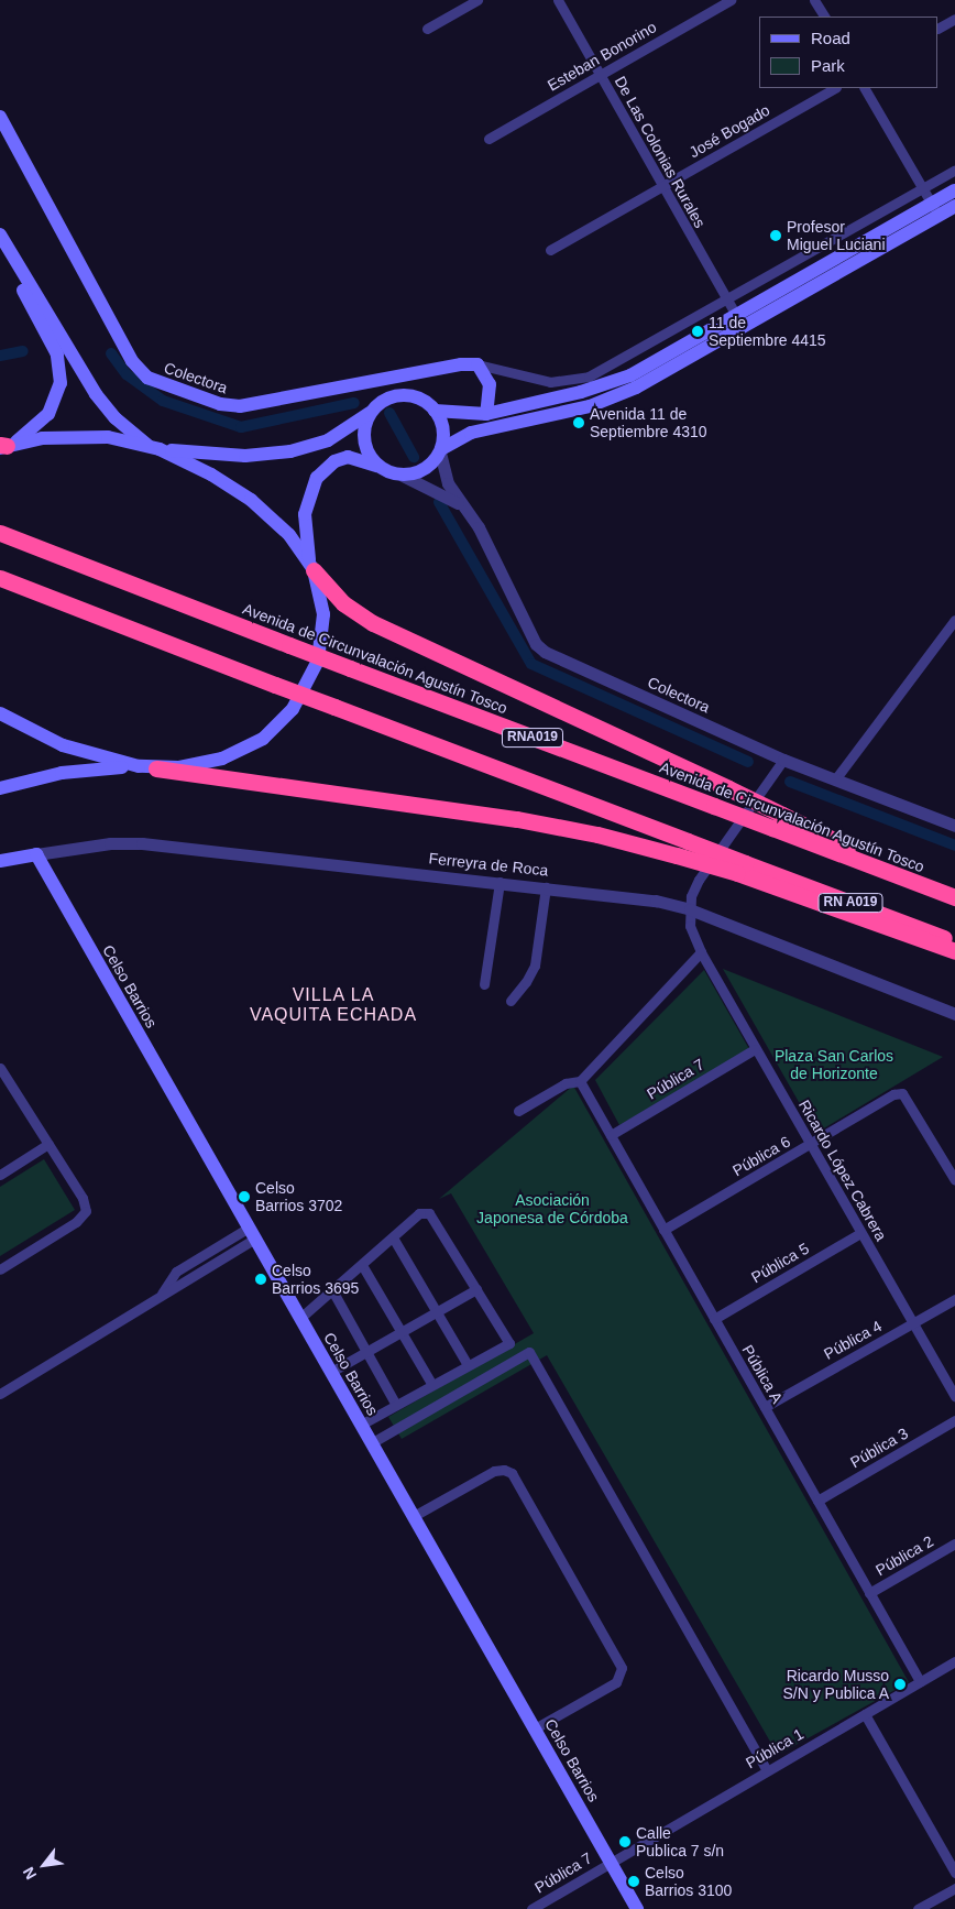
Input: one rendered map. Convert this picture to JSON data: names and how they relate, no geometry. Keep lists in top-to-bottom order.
{
  "streets": {
    "highway": ["Avenida de Circunvalación Agustín Tosco", "RNA019", "RN A019"],
    "main road": ["Colectora", "Ferreyra de Roca", "Celso Barrios"],
    "street": [
      "Esteban Bonorino",
      "José Bogado",
      "De Las Colonias Rurales",
      "Pública 7",
      "Pública 6",
      "Ricardo López Cabrera",
      "Pública 5",
      "Pública 4",
      "Pública A",
      "Pública 3",
      "Pública 2",
      "Pública 1"
    ]
  },
  "crossings": [
    ["Esteban Bonorino", "De Las Colonias Rurales"],
    ["José Bogado", "De Las Colonias Rurales"],
    ["Colectora", "Ricardo López Cabrera"],
    ["RNA019", "RN A019"],
    ["Ferreyra de Roca", "Celso Barrios"],
    ["Ferreyra de Roca", "Ricardo López Cabrera"],
    ["Celso Barrios", "Pública 7"],
    ["Celso Barrios", "Pública 1"],
    ["Pública 7", "Ricardo López Cabrera"],
    ["Pública 7", "Pública A"],
    ["Pública 7", "Pública 1"],
    ["Pública 6", "Ricardo López Cabrera"],
    ["Pública 6", "Pública A"],
    ["Ricardo López Cabrera", "Pública 5"],
    ["Ricardo López Cabrera", "Pública 4"],
    ["Pública 5", "Pública A"],
    ["Pública 4", "Pública A"],
    ["Pública A", "Pública 3"],
    ["Pública A", "Pública 2"],
    ["Pública A", "Pública 1"]
  ],
  "districts": ["VILLA LA VAQUITA ECHADA"],
  "parks": ["Plaza San Carlos de Horizonte", "Asociación Japonesa de Córdoba"],
  "places": [
    "Profesor Miguel Luciani",
    "11 de Septiembre 4415",
    "Avenida 11 de Septiembre 4310",
    "Celso Barrios 3702",
    "Celso Barrios 3695",
    "Ricardo Musso S/N y Publica A",
    "Calle Publica 7 s/n",
    "Celso Barrios 3100"
  ],
  "legend": ["Road", "Park"],
  "north": "bottom left"
}
